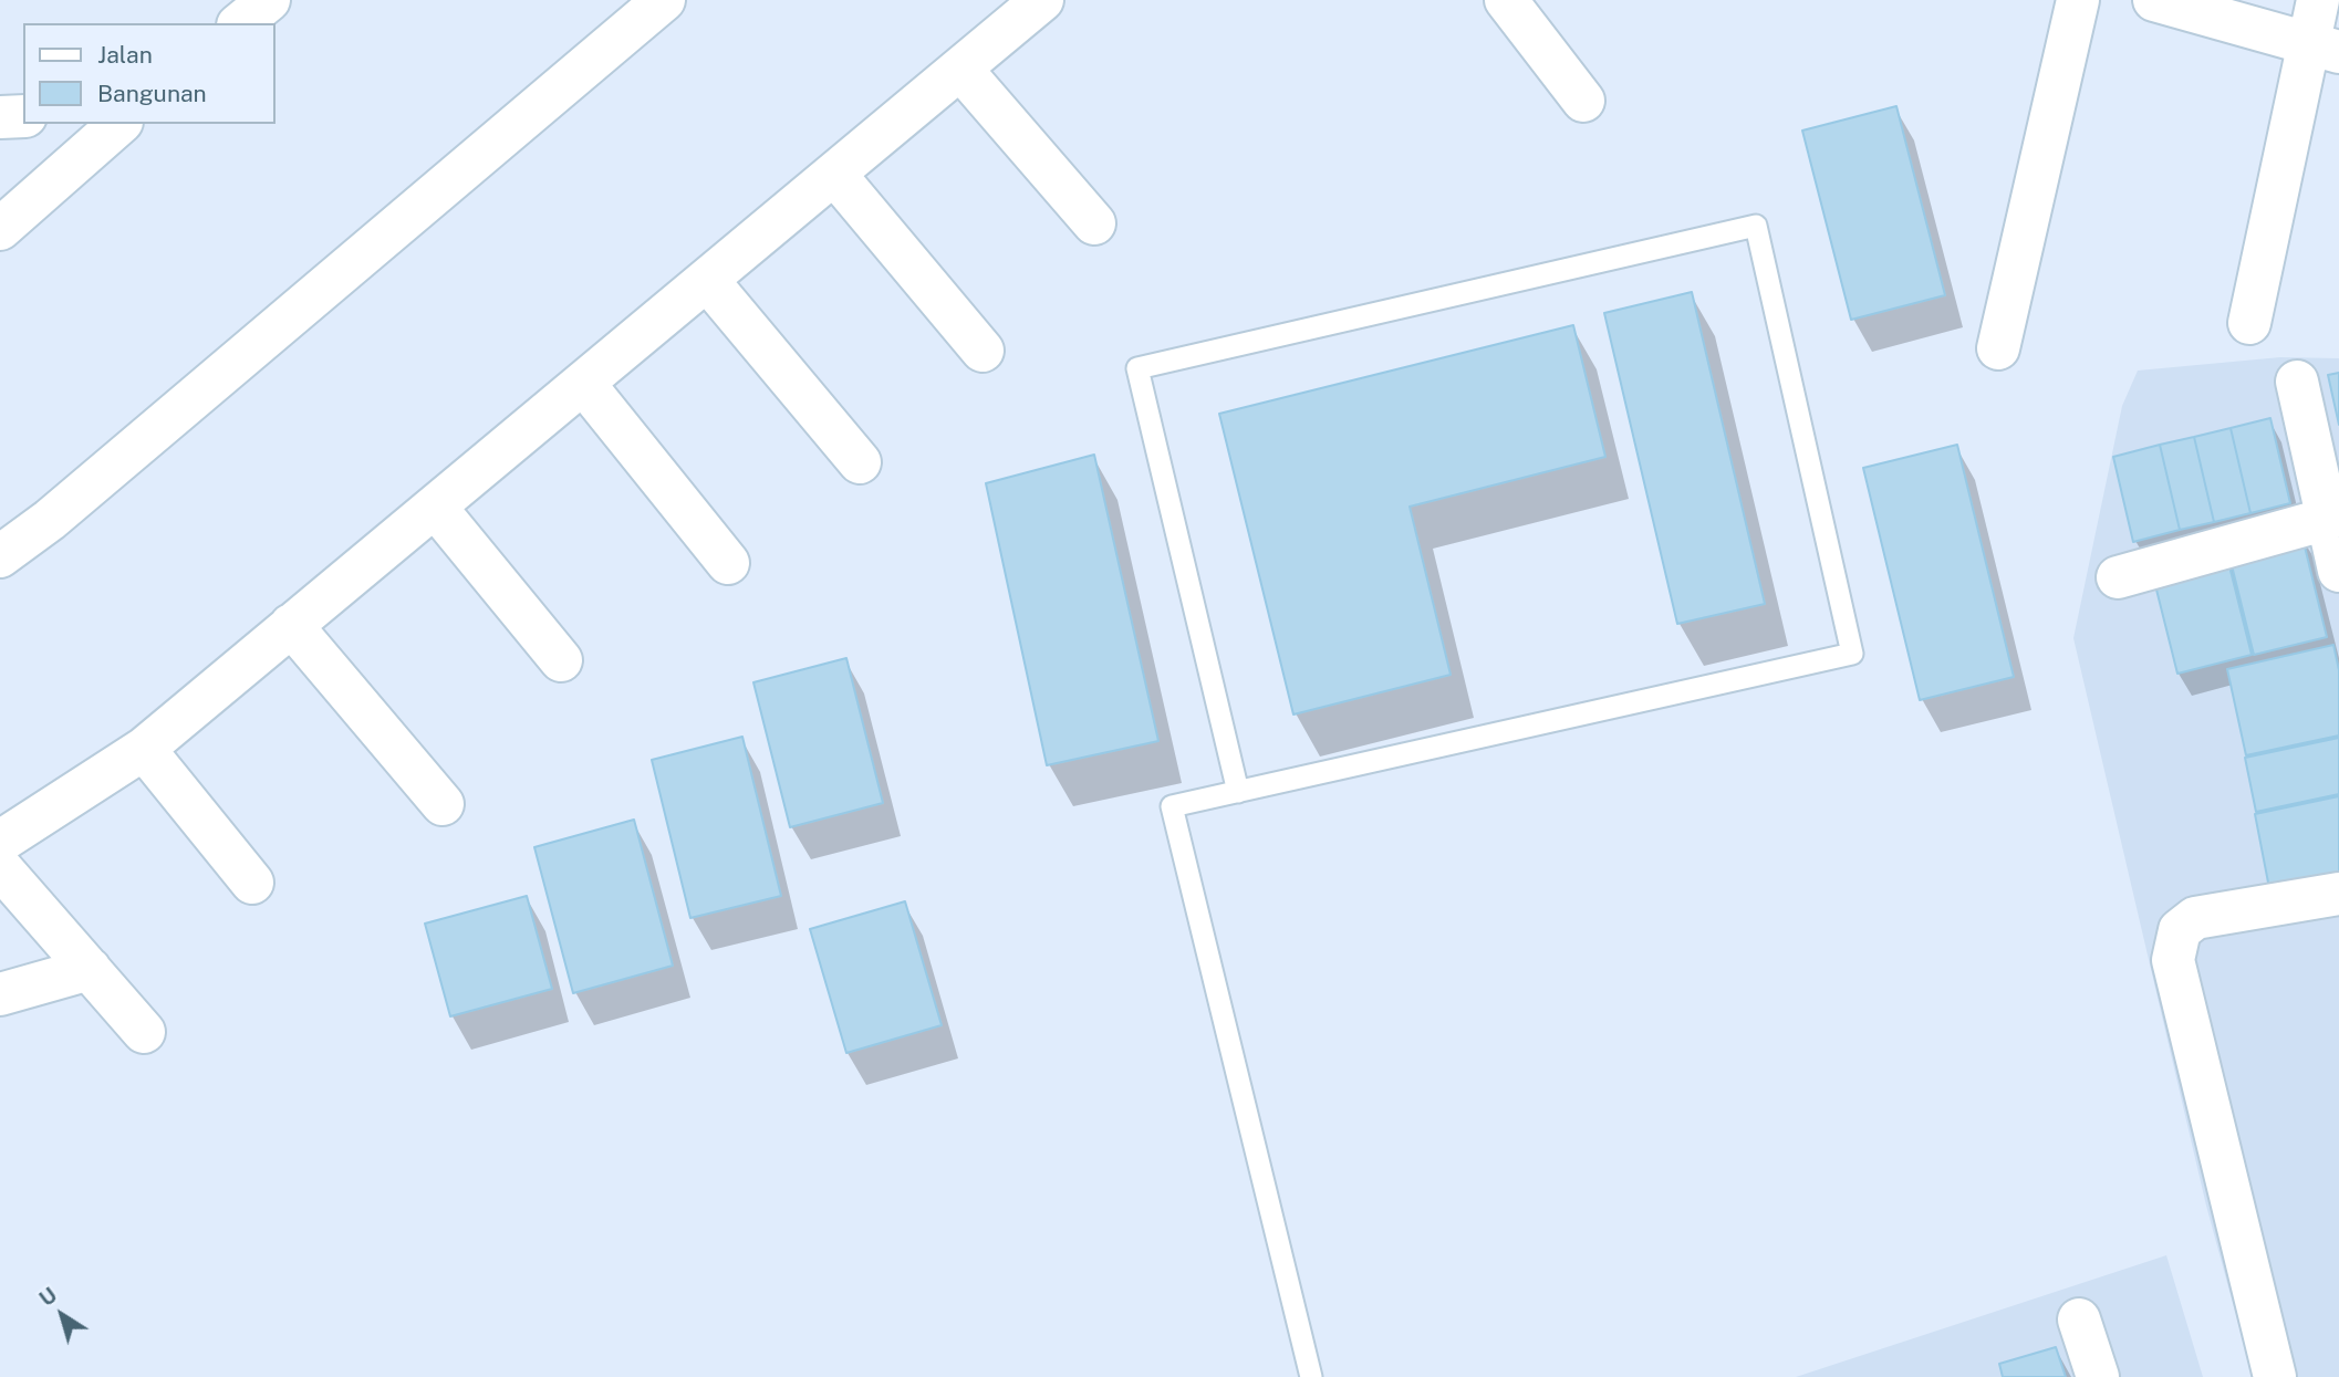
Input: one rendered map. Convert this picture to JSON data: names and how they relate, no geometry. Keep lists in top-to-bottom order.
{
  "legend": ["Jalan", "Bangunan"],
  "north": "top left"
}
